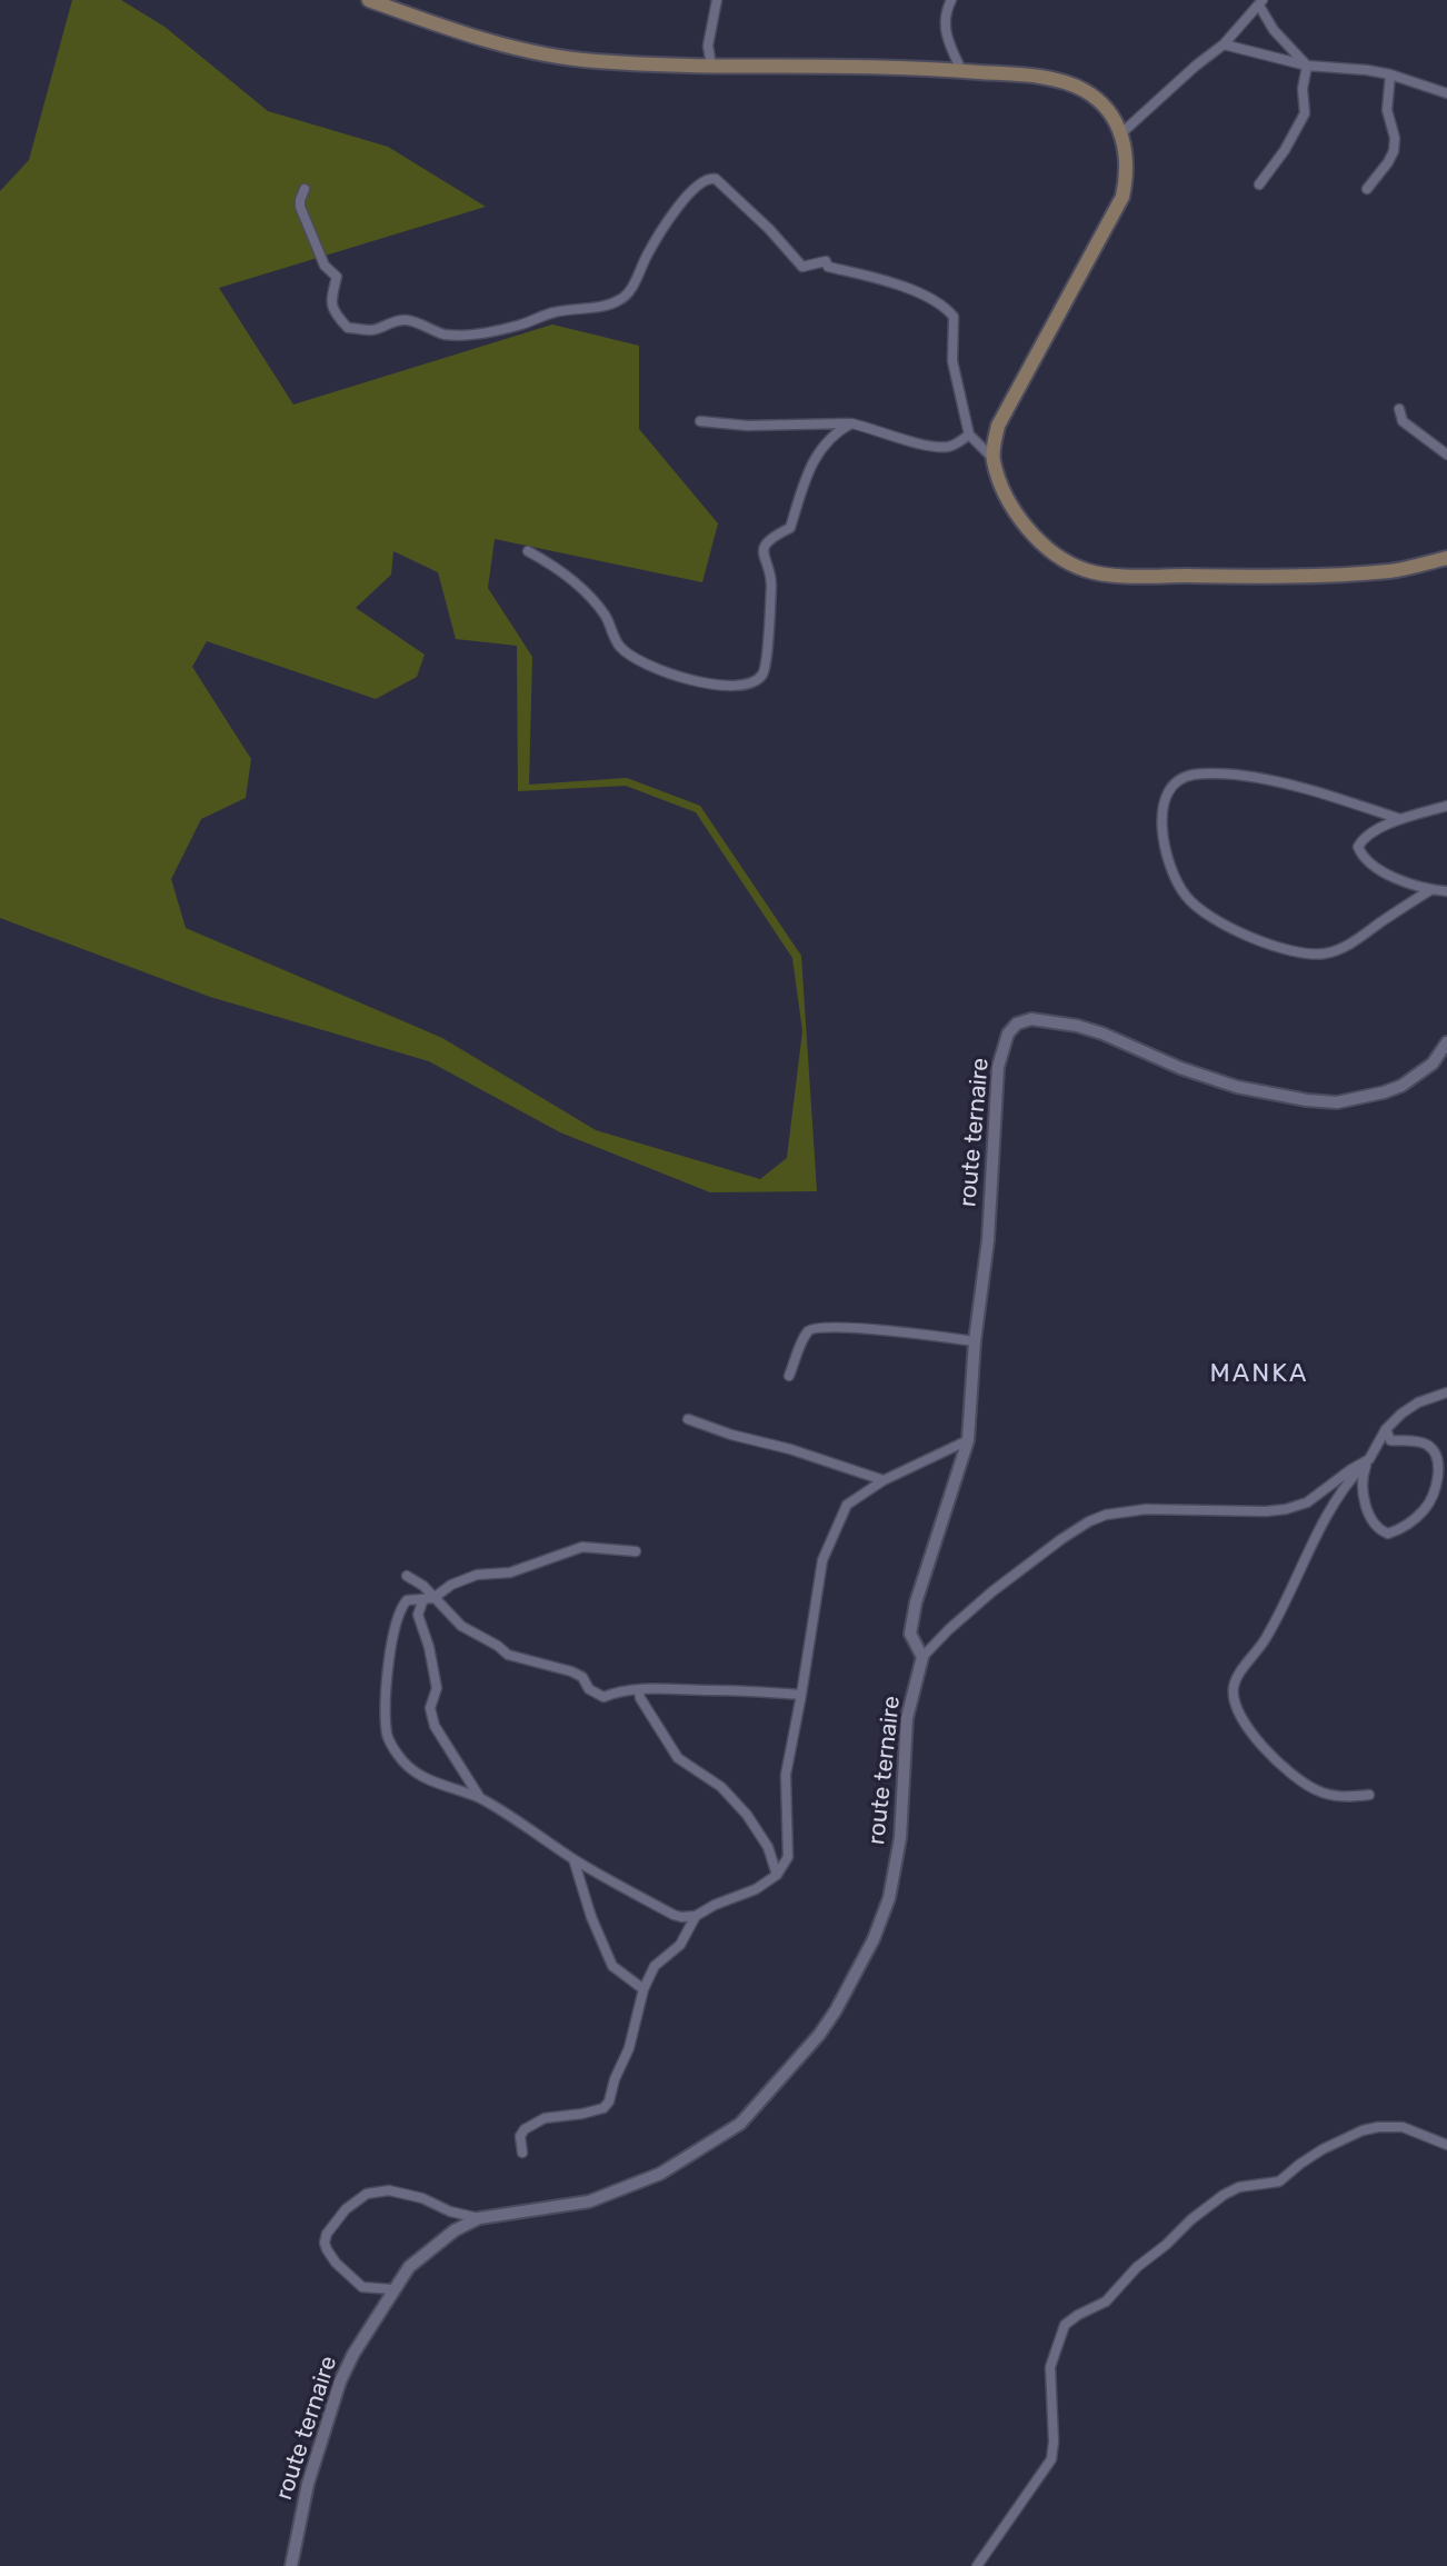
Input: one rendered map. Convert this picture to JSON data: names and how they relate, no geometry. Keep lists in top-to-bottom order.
{
  "streets": {
    "street": ["route ternaire"]
  },
  "districts": ["MANKA"]
}
